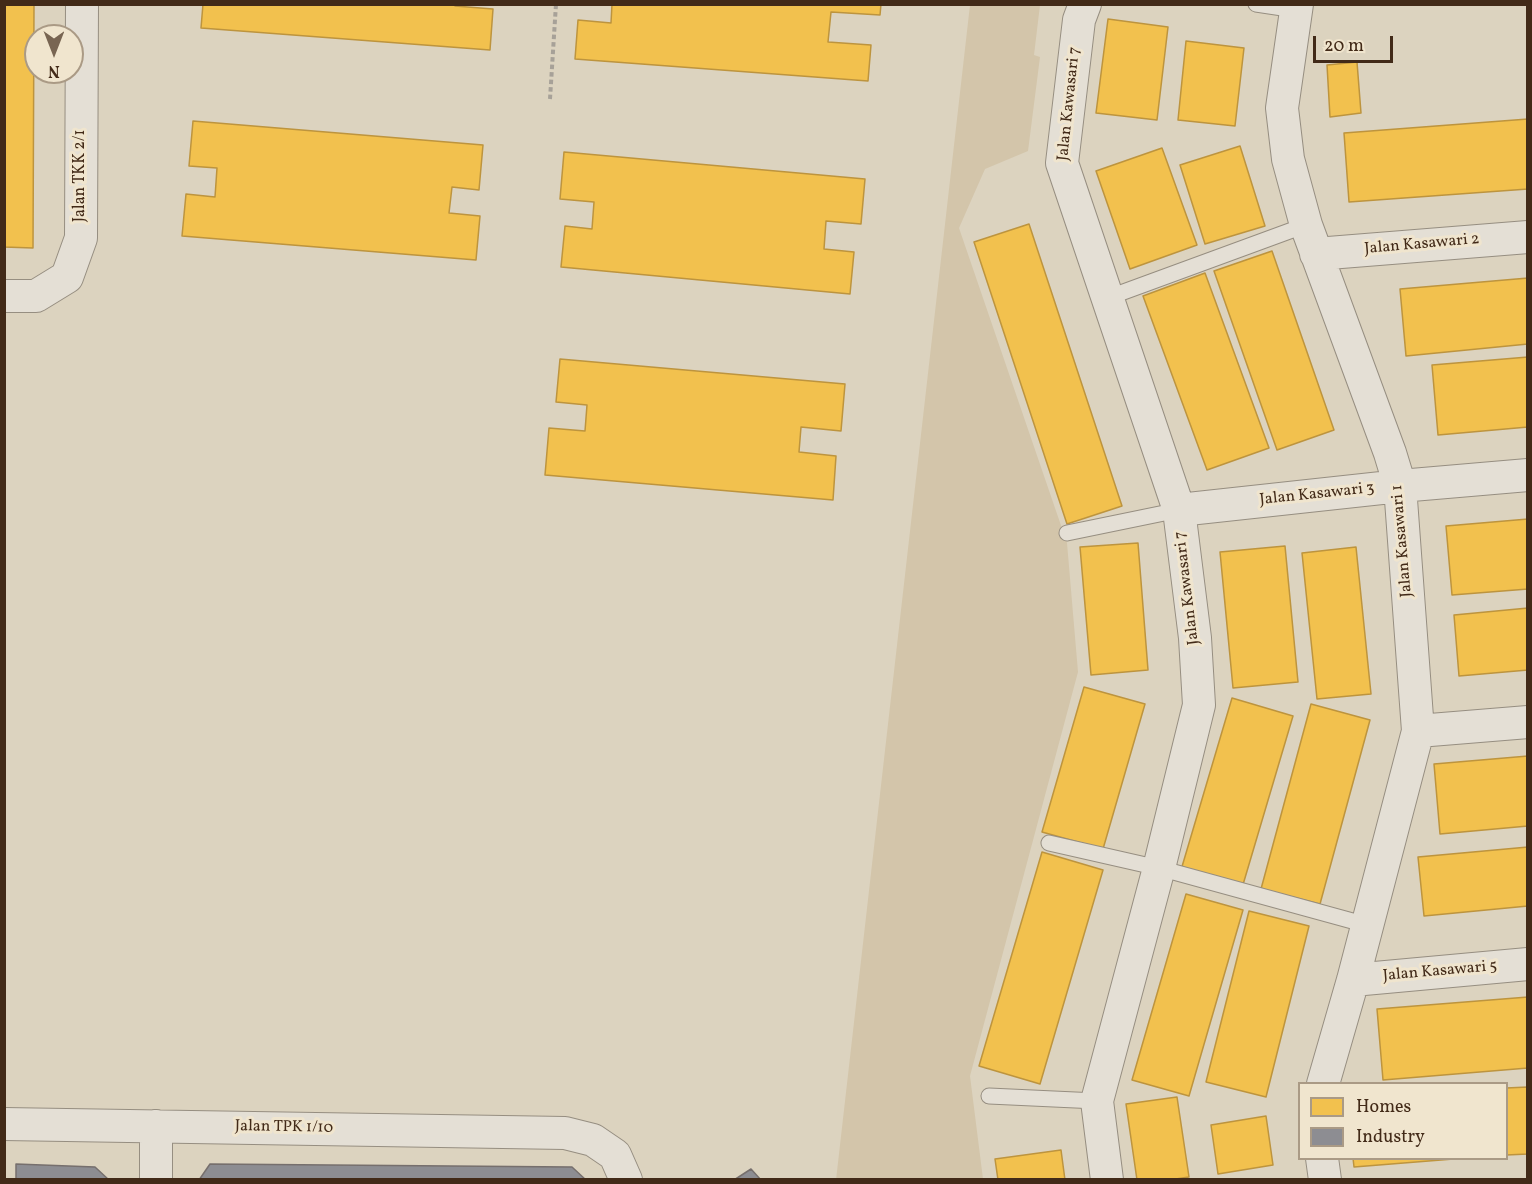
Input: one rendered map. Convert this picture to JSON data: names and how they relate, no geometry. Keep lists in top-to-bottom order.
{
  "streets": {
    "street": [
      "Jalan Kawasari 7",
      "Jalan TKK 2/1",
      "Jalan Kasawari 2",
      "Jalan Kasawari 3",
      "Jalan Kasawari 1",
      "Jalan Kasawari 5",
      "Jalan TPK 1/10"
    ]
  },
  "crossings": [
    ["Jalan Kawasari 7", "Jalan Kasawari 3"],
    ["Jalan Kasawari 2", "Jalan Kasawari 1"],
    ["Jalan Kasawari 3", "Jalan Kasawari 1"],
    ["Jalan Kasawari 1", "Jalan Kasawari 5"]
  ],
  "legend": ["Homes", "Industry"],
  "scale_bar": "20 m",
  "north": "bottom"
}
